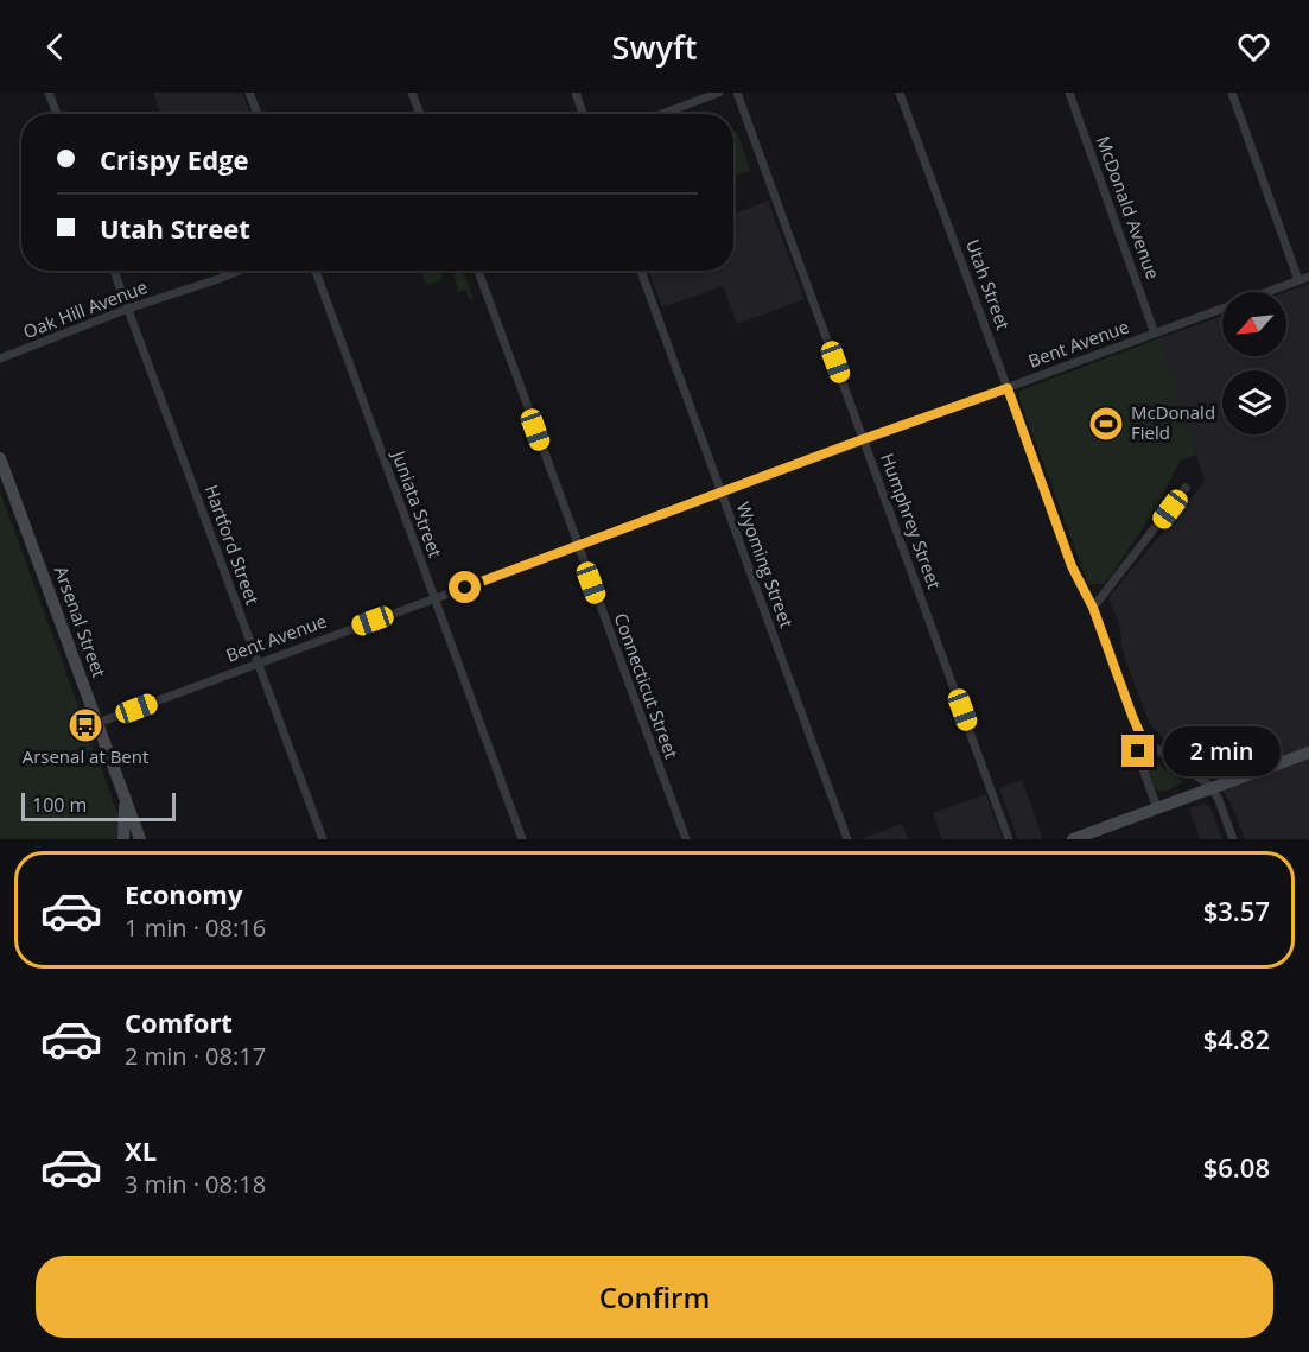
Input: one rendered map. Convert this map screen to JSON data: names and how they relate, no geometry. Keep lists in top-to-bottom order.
{
  "streets": {
    "main road": ["Arsenal Street"],
    "street": [
      "McDonald Avenue",
      "Utah Street",
      "Oak Hill Avenue",
      "Bent Avenue",
      "Juniata Street",
      "Humphrey Street",
      "Hartford Street",
      "Wyoming Street",
      "Connecticut Street"
    ]
  },
  "crossings": [
    ["McDonald Avenue", "Bent Avenue"],
    ["Utah Street", "Bent Avenue"],
    ["Oak Hill Avenue", "Hartford Street"],
    ["Bent Avenue", "Juniata Street"],
    ["Bent Avenue", "Humphrey Street"],
    ["Bent Avenue", "Hartford Street"],
    ["Bent Avenue", "Wyoming Street"],
    ["Bent Avenue", "Arsenal Street"],
    ["Bent Avenue", "Connecticut Street"]
  ],
  "places": {
    "sports": ["McDonald Field"],
    "bus stop": ["Arsenal at Bent"]
  },
  "scale_bar": "100 m",
  "north": "bottom left",
  "page": {
    "header": "Swyft",
    "banner": ["Crispy Edge", "Utah Street"],
    "bubble": "2 min",
    "scale": "100 m",
    "list": [
      {
        "name": "Economy",
        "note": "1 min · 08:16",
        "value": "$3.57"
      },
      {
        "name": "Comfort",
        "note": "2 min · 08:17",
        "value": "$4.82"
      },
      {
        "name": "XL",
        "note": "3 min · 08:18",
        "value": "$6.08"
      }
    ],
    "buttons": "Confirm"
  }
}
